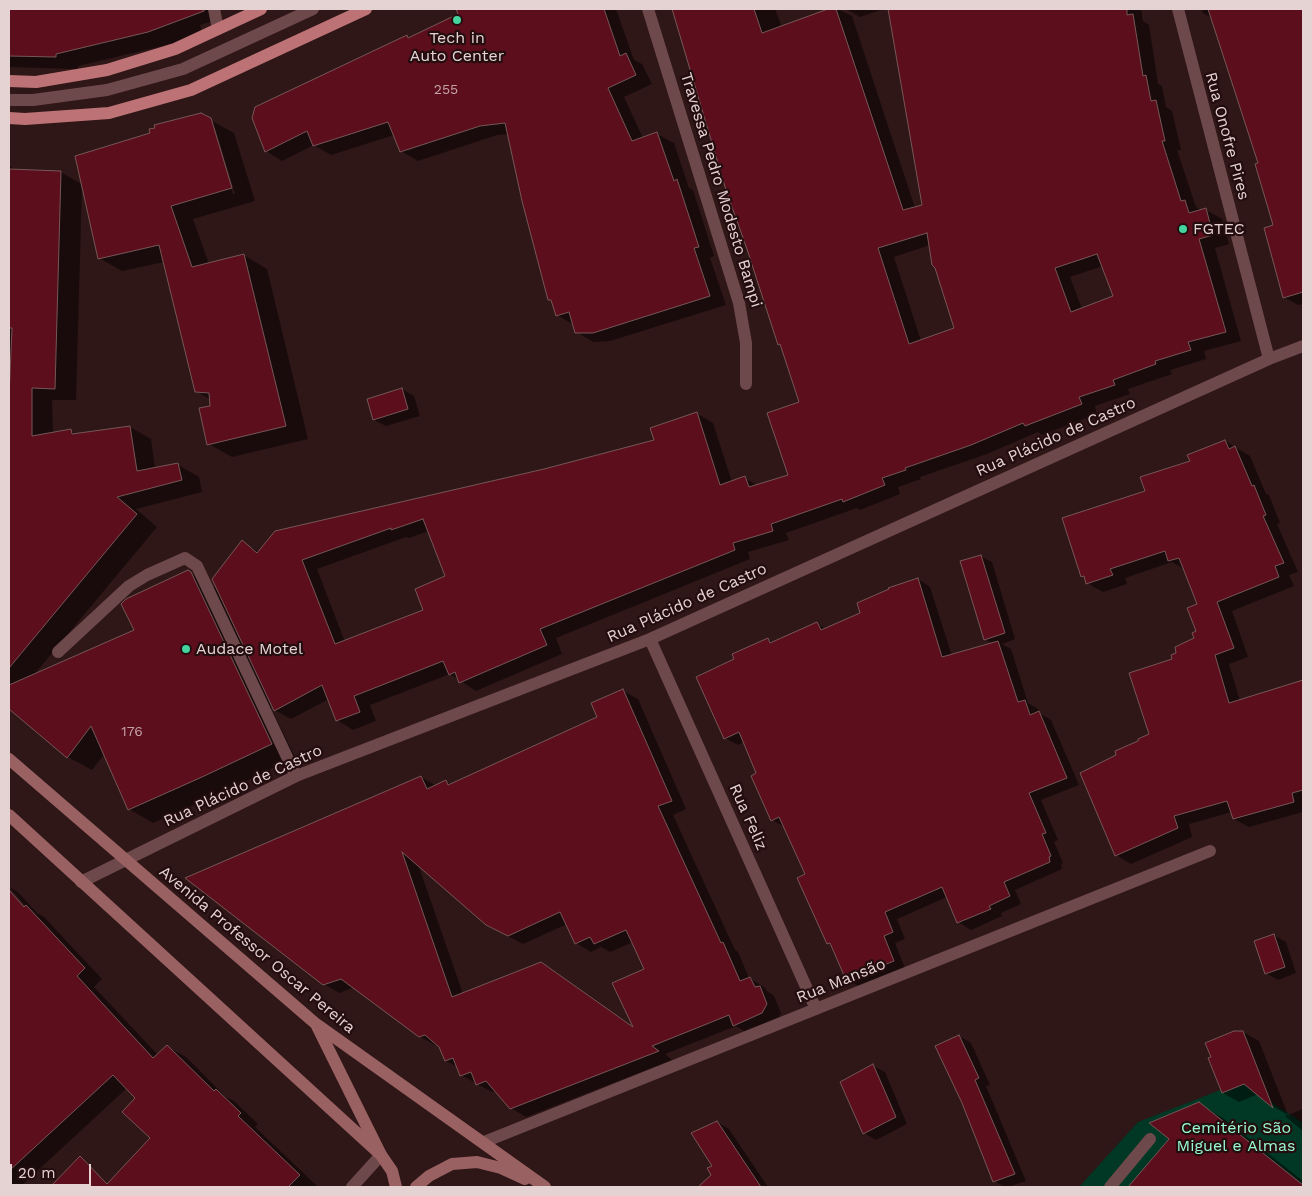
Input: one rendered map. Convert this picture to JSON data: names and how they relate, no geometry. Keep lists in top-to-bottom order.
{
  "streets": {
    "main road": ["Avenida Professor Oscar Pereira"],
    "street": [
      "Rua Onofre Pires",
      "Travessa Pedro Modesto Bampi",
      "Rua Plácido de Castro",
      "Rua Feliz",
      "Rua Mansão"
    ]
  },
  "crossings": [
    ["Rua Onofre Pires", "Rua Plácido de Castro"],
    ["Rua Plácido de Castro", "Rua Feliz"],
    ["Rua Plácido de Castro", "Avenida Professor Oscar Pereira"],
    ["Rua Feliz", "Rua Mansão"],
    ["Avenida Professor Oscar Pereira", "Rua Mansão"]
  ],
  "parks": ["Cemitério São Miguel e Almas"],
  "places": ["Tech in Auto Center", "FGTEC", "Audace Motel"],
  "house_numbers": ["255", "176"],
  "scale_bar": "20 m"
}
